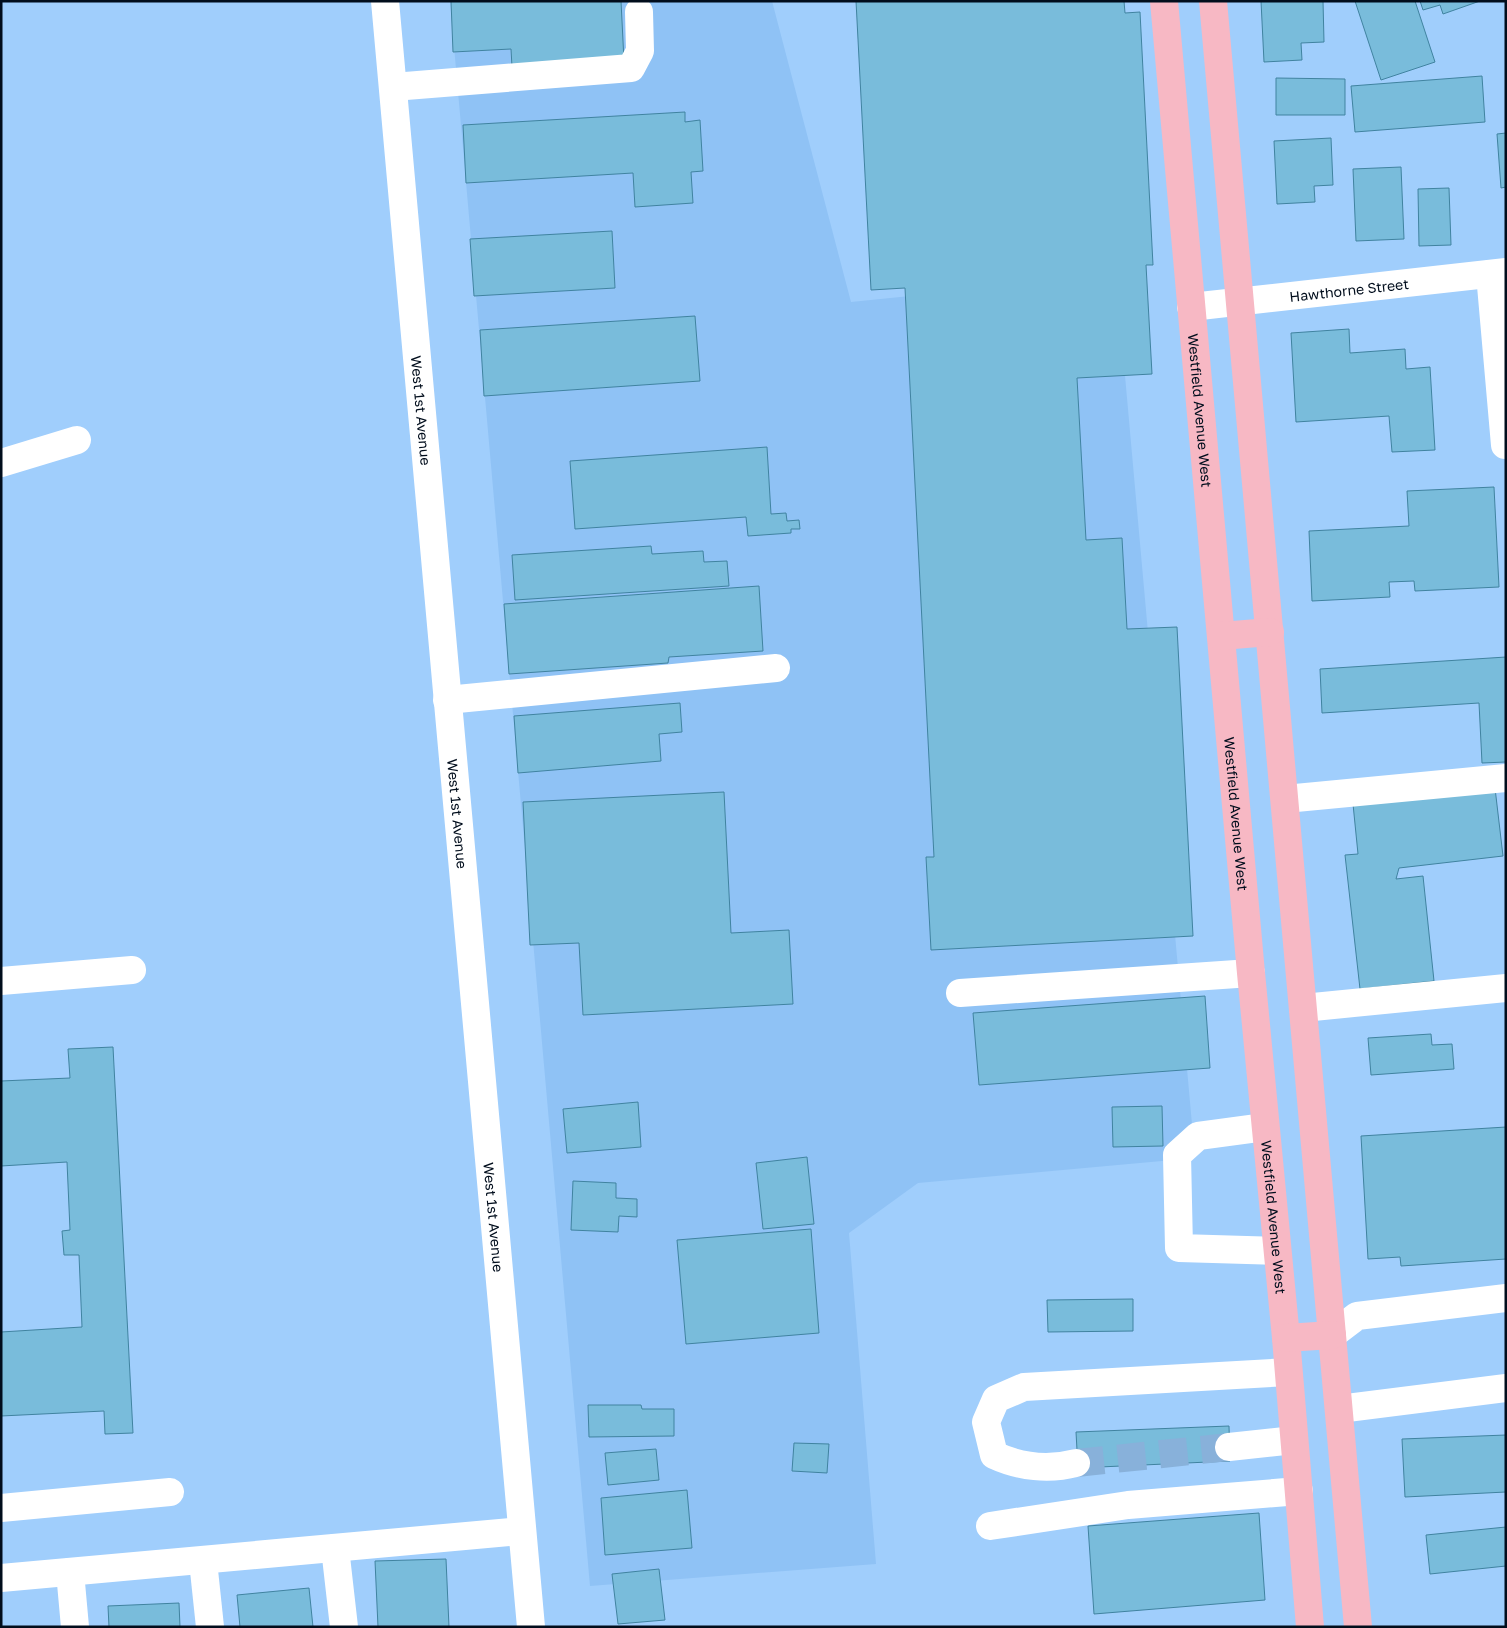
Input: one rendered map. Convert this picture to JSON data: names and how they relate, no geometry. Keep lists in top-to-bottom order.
{
  "streets": {
    "main road": ["Westfield Avenue West"],
    "street": ["Hawthorne Street", "West 1st Avenue"]
  },
  "crossings": [
    ["Hawthorne Street", "Westfield Avenue West"]
  ]
}
